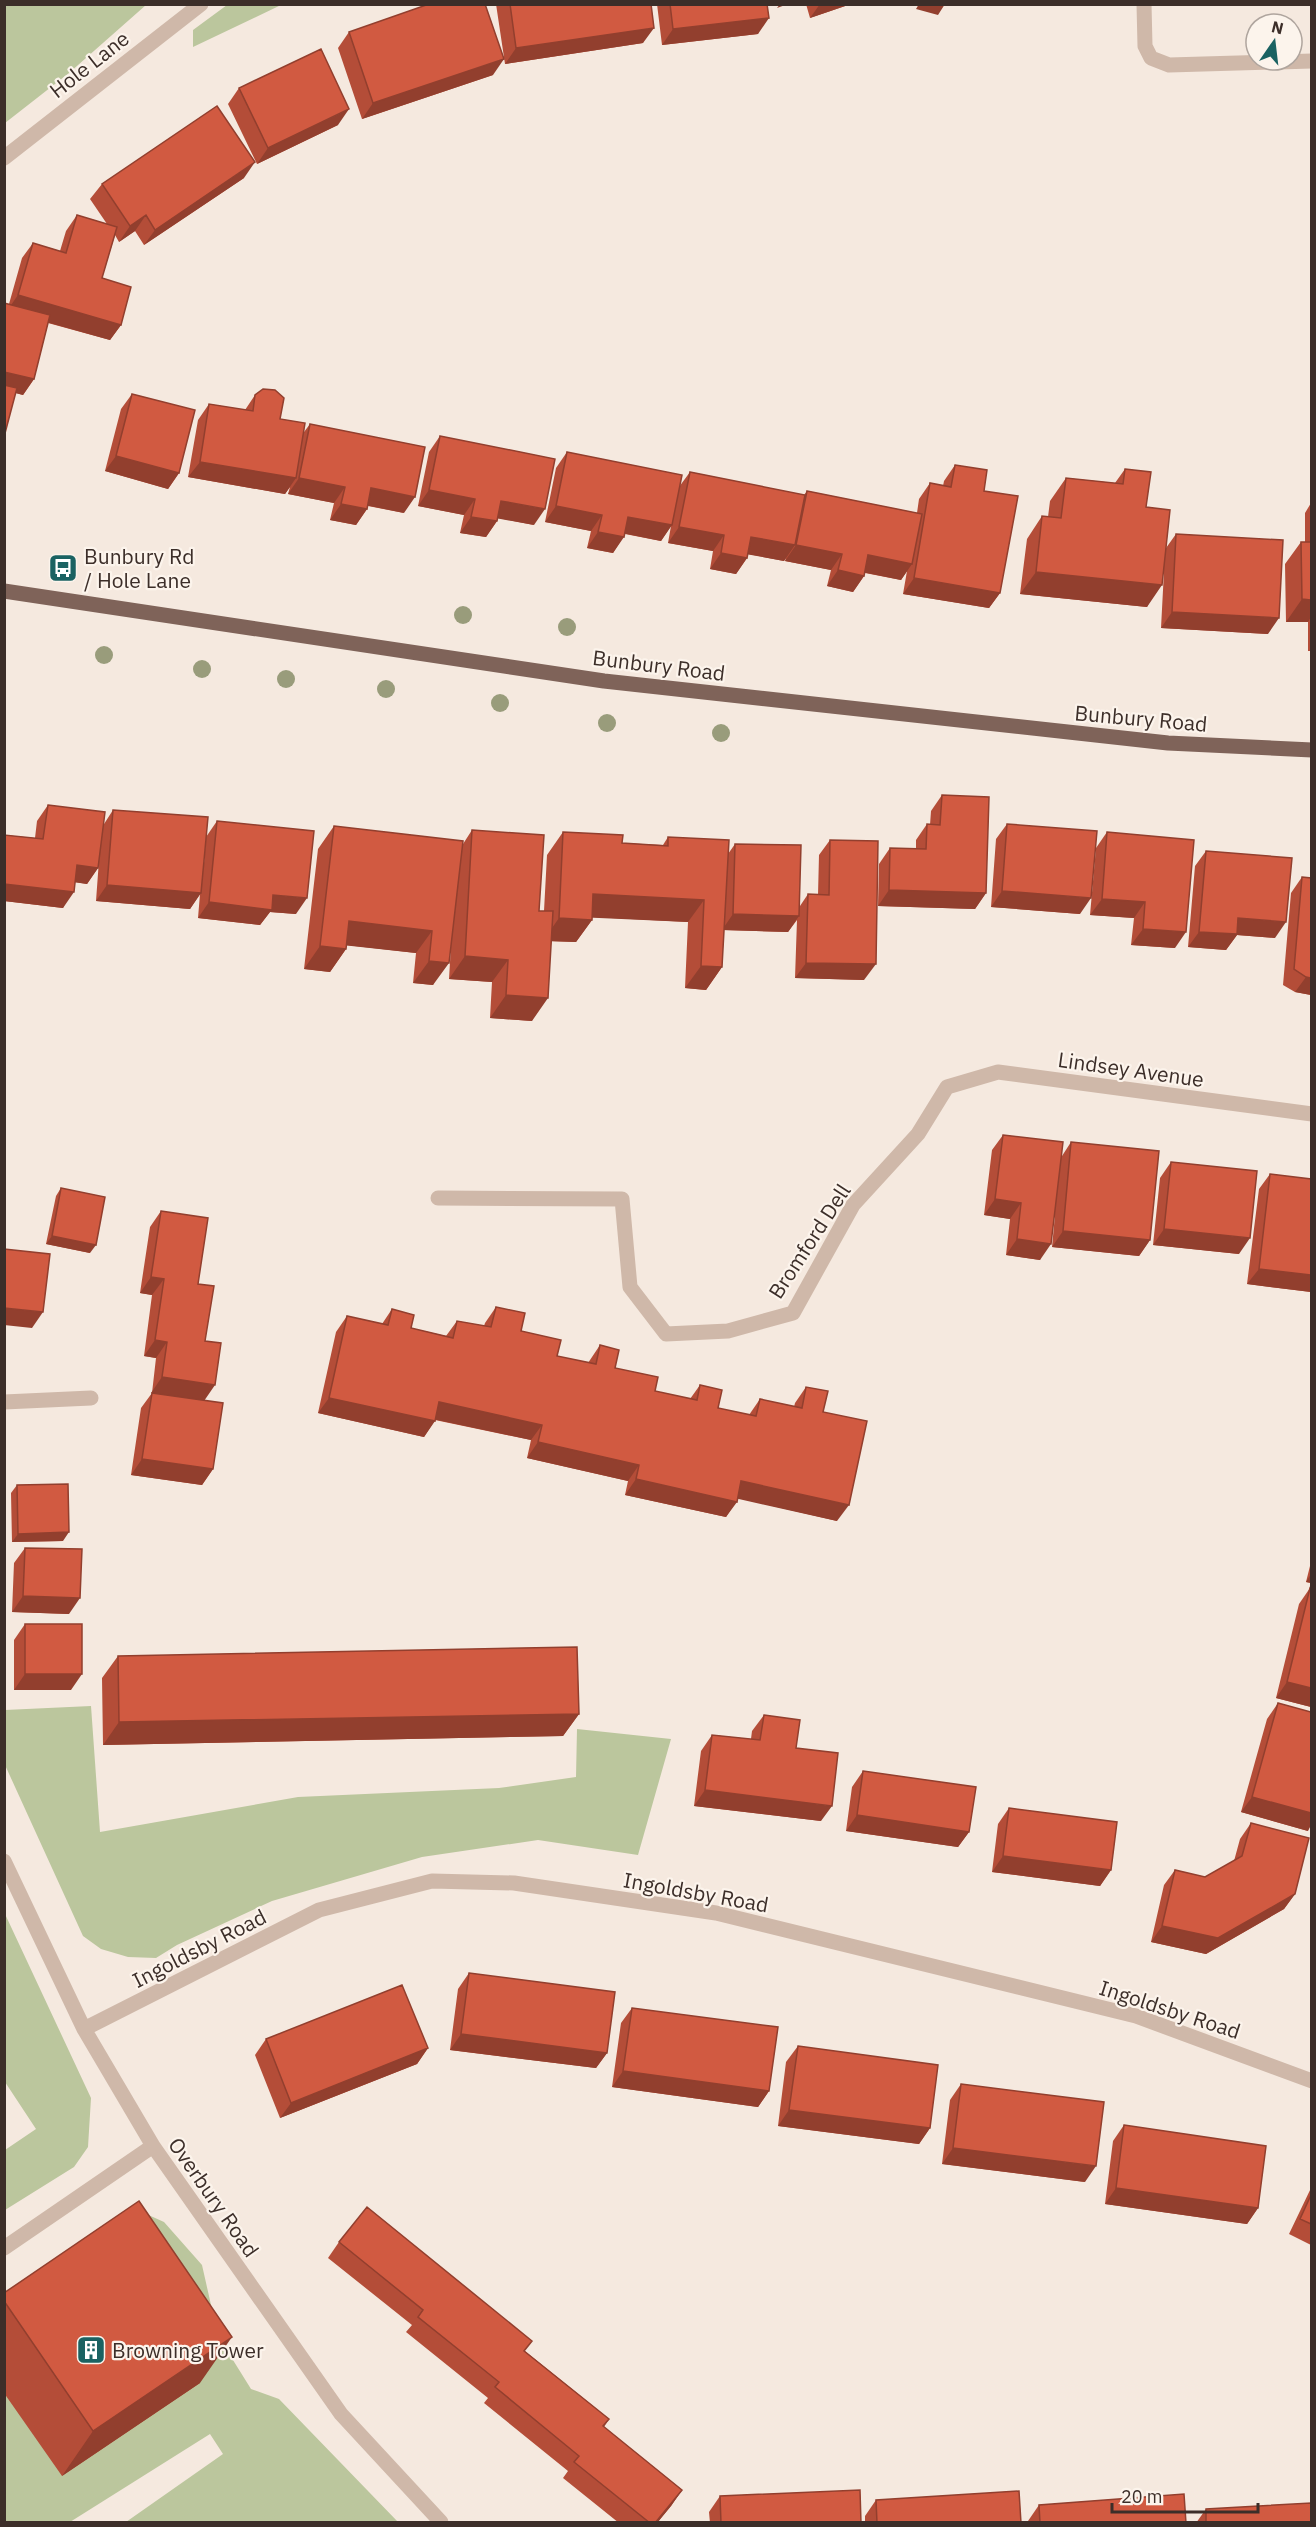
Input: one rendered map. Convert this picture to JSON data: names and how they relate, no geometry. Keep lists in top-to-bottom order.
{
  "streets": {
    "main road": ["Bunbury Road"],
    "street": [
      "Hole Lane",
      "Lindsey Avenue",
      "Bromford Dell",
      "Ingoldsby Road",
      "Overbury Road"
    ]
  },
  "crossings": [
    ["Lindsey Avenue", "Bromford Dell"],
    ["Ingoldsby Road", "Overbury Road"]
  ],
  "places": {
    "bus stop": ["Bunbury Rd / Hole Lane"],
    "building": ["Browning Tower"]
  },
  "scale_bar": "20 m",
  "north": "top"
}
